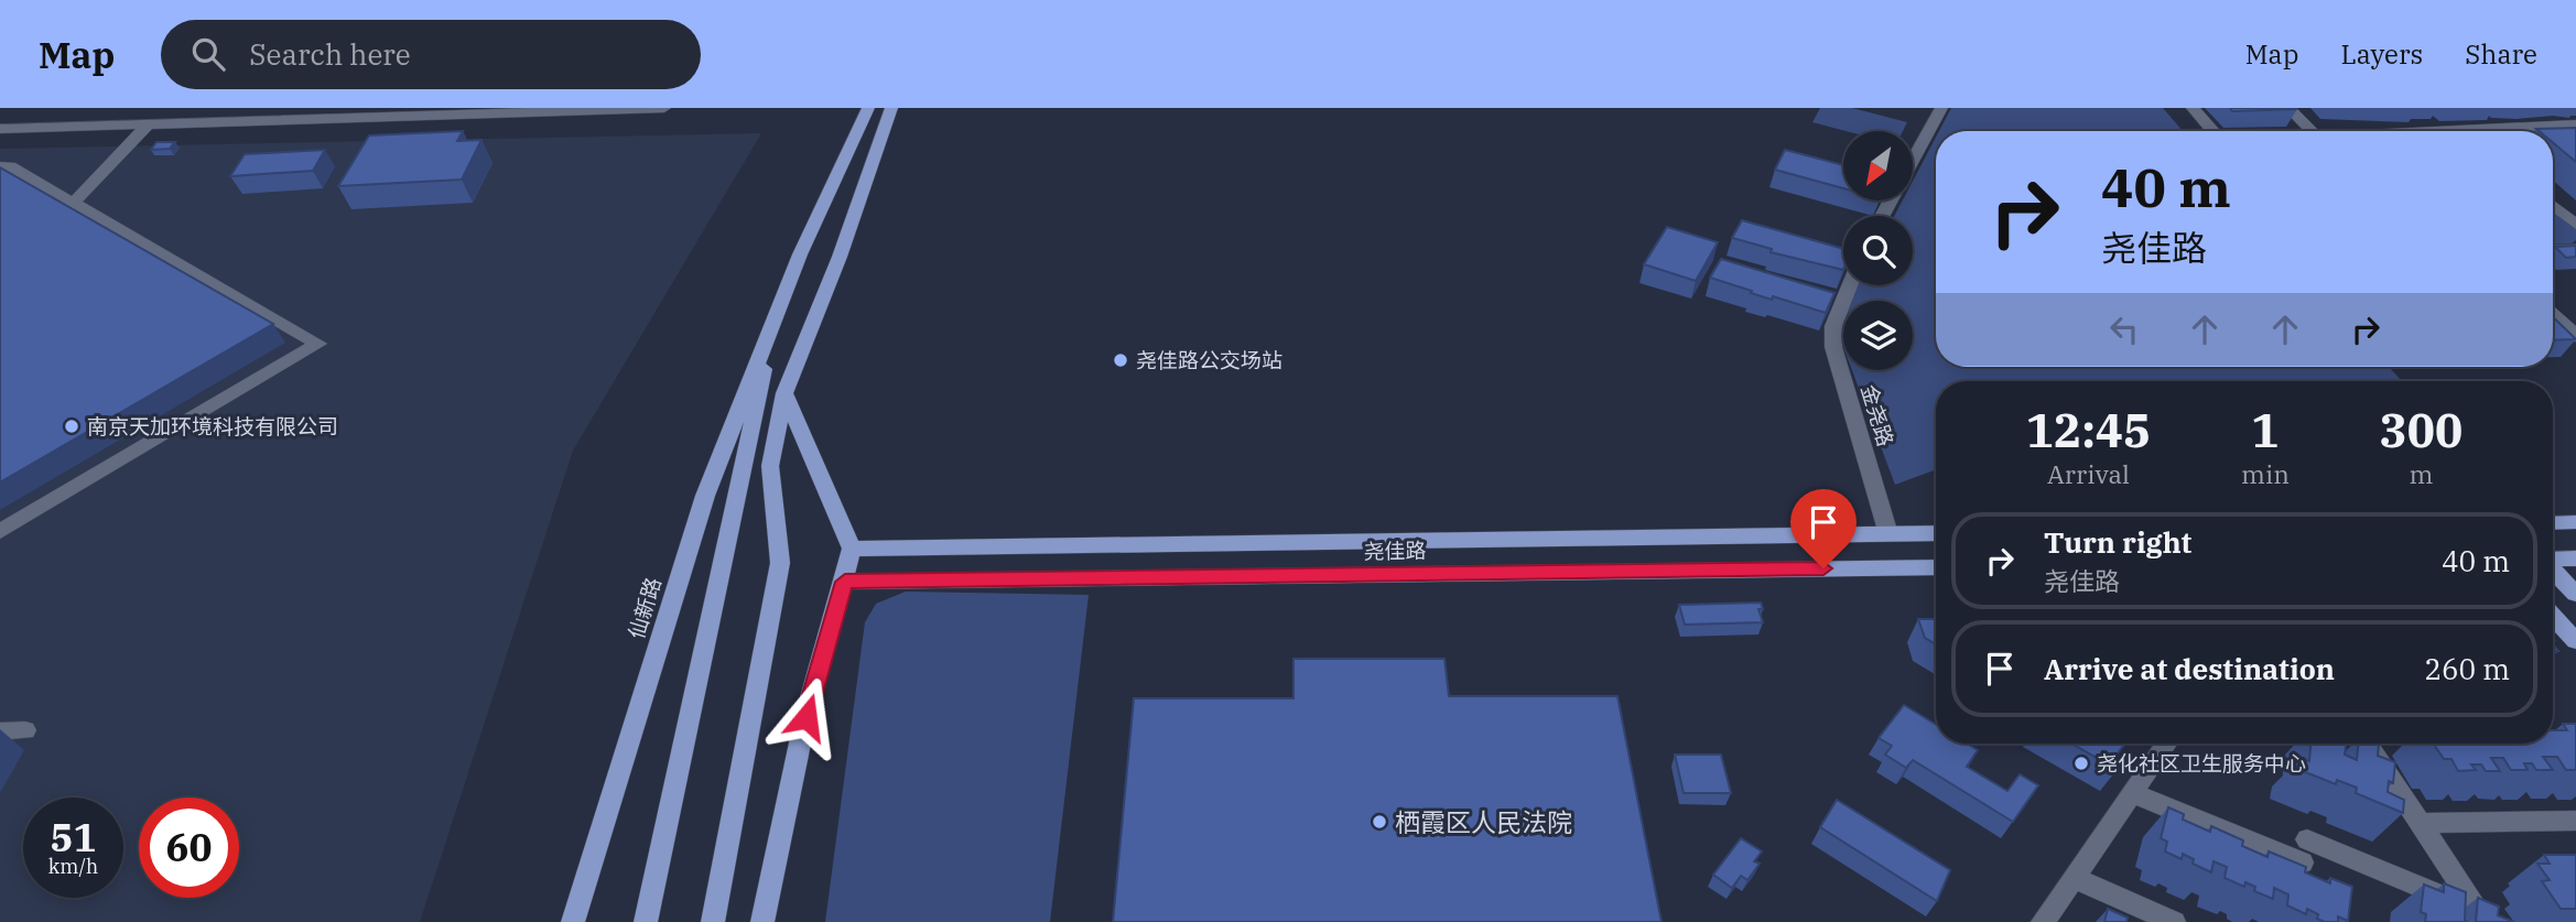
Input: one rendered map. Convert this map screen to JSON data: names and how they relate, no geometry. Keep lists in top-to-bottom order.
{
  "streets": {
    "main road": ["尧佳路", "仙新路"],
    "street": ["金尧路"]
  },
  "crossings": [
    ["金尧路", "尧佳路"]
  ],
  "places": [
    "尧佳路公交场站",
    "南京天加环境科技有限公司",
    "尧化社区卫生服务中心",
    "栖霞区人民法院"
  ],
  "north": "bottom left",
  "page": {
    "header": "Map",
    "search": "Search here",
    "nav": ["Map", "Layers", "Share"],
    "turn": ["40 m", "尧佳路"],
    "eta": [
      "12:45",
      "Arrival",
      "1",
      "min",
      "300",
      "m"
    ],
    "list": [
      {
        "name": "Turn right",
        "note": "尧佳路",
        "value": "40 m"
      },
      {
        "name": "Arrive at destination",
        "value": "260 m"
      }
    ],
    "speed": "51 km/h",
    "limit": "60"
  }
}
